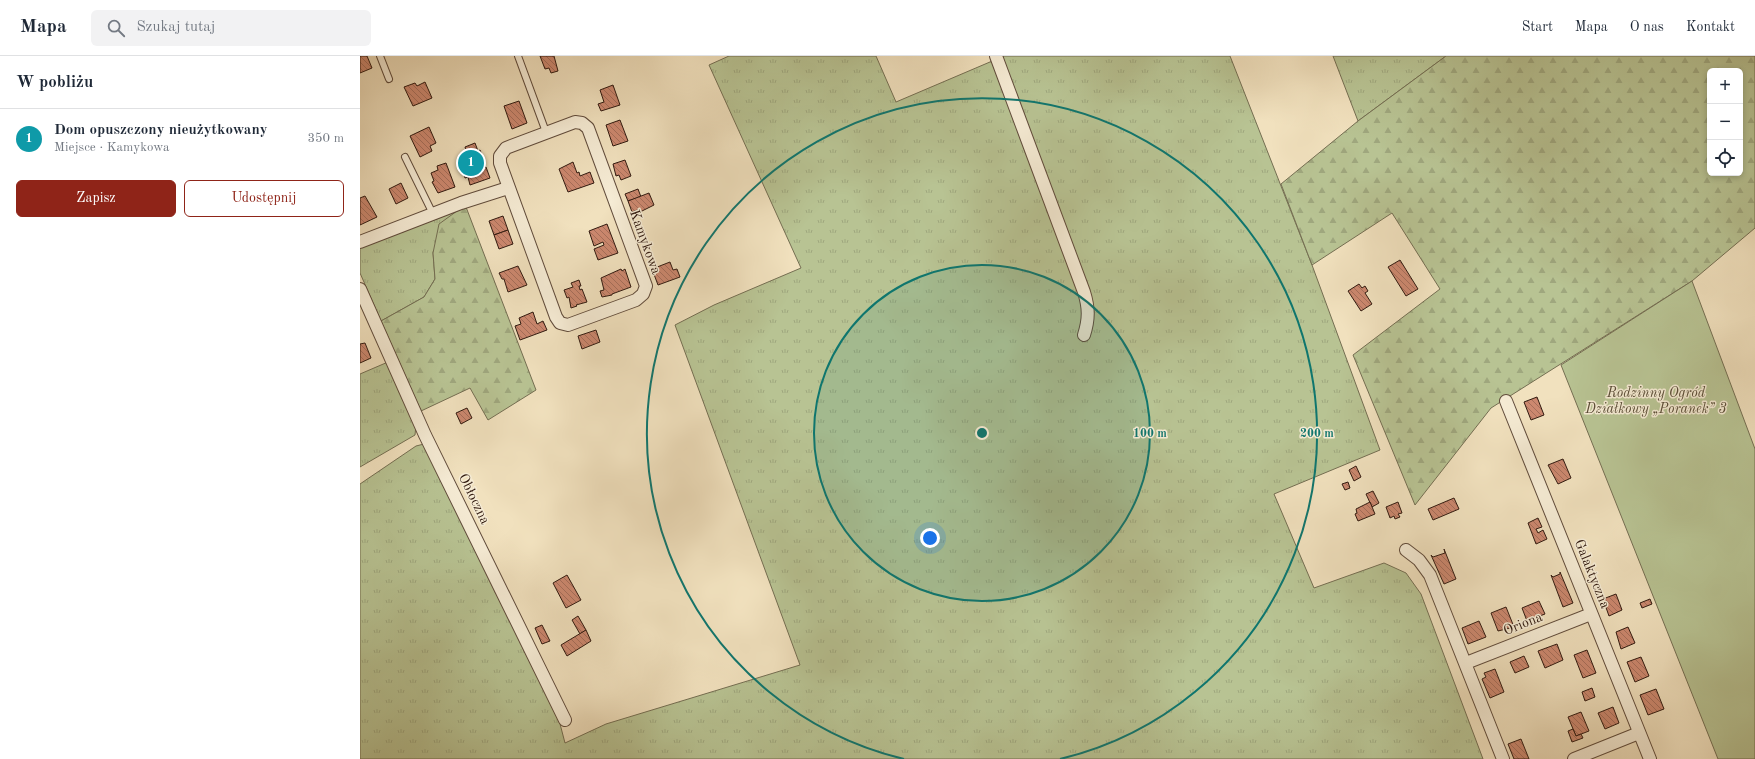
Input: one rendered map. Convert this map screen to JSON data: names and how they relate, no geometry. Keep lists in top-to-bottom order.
{
  "streets": {
    "street": [
      "Kamykowa",
      "Obłoczna",
      "Galaktyczna",
      "Oriona"
    ]
  },
  "crossings": [
    ["Galaktyczna", "Oriona"]
  ],
  "parks": ["Rodzinny Ogród Działkowy „Poranek” 3"],
  "page": {
    "header": "Mapa",
    "search": "Szukaj tutaj",
    "nav": [
      "Start",
      "Mapa",
      "O nas",
      "Kontakt"
    ],
    "heading": "W pobliżu",
    "map_buttons": ["+", "−"],
    "list": [
      {
        "mark": "1",
        "name": "Dom opuszczony nieużytkowany",
        "note": "Miejsce · Kamykowa",
        "value": "350 m"
      }
    ],
    "pins": "1",
    "buttons": ["Zapisz", "Udostępnij"]
  },
  "rings": ["100 m", "200 m"]
}
